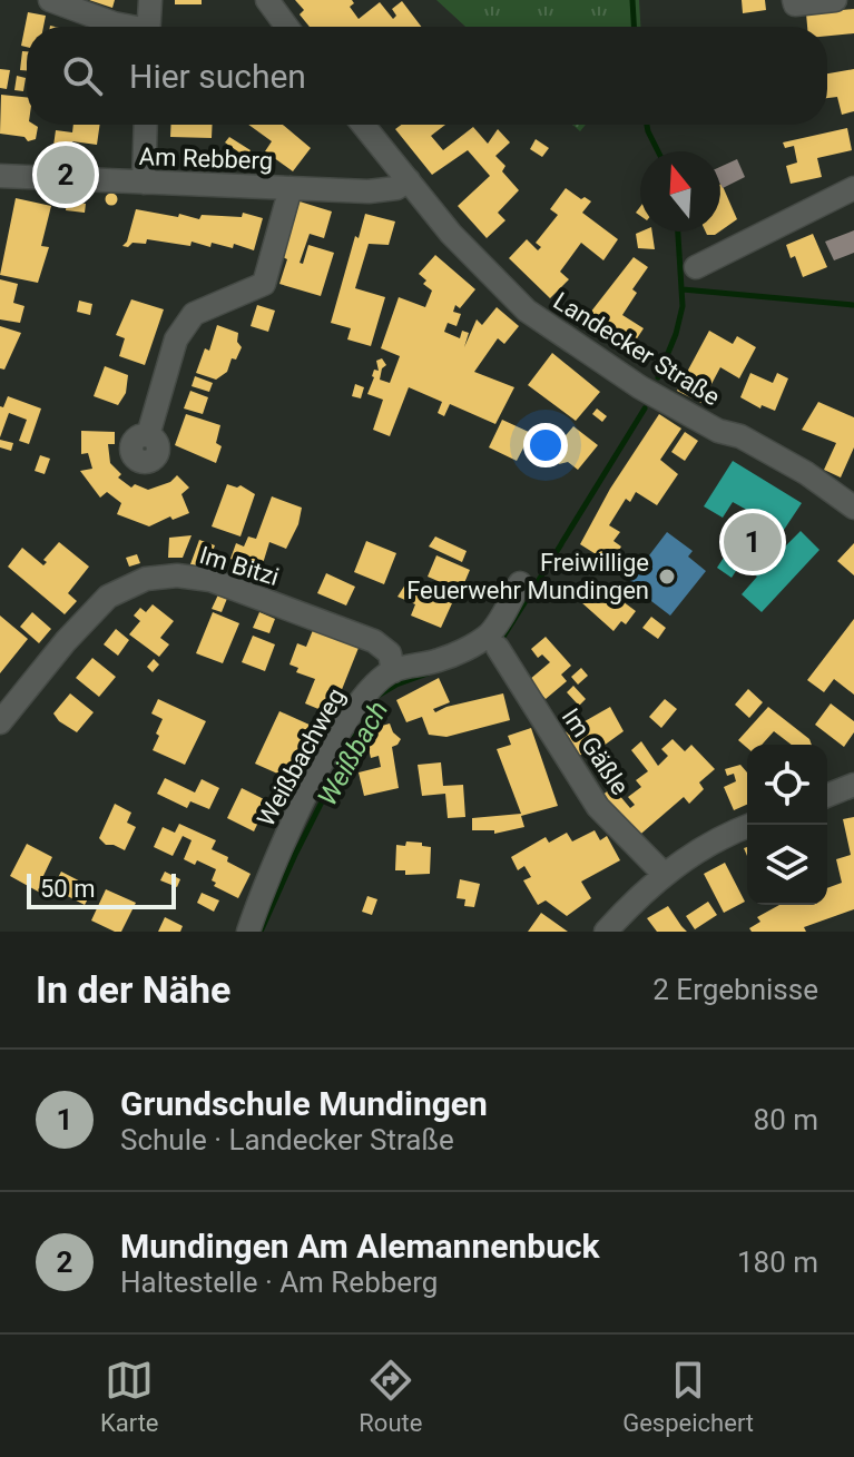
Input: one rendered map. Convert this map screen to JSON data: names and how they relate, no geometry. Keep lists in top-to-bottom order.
{
  "streets": {
    "street": [
      "Am Rebberg",
      "Landecker Straße",
      "Im Bitzi",
      "Im Gäßle",
      "Weißbachweg"
    ]
  },
  "crossings": [
    ["Am Rebberg", "Landecker Straße"],
    ["Im Bitzi", "Weißbachweg"]
  ],
  "water": ["Weißbach"],
  "places": ["Freiwillige Feuerwehr Mundingen"],
  "scale_bar": "50 m",
  "north": "top",
  "page": {
    "search": "Hier suchen",
    "pins": ["2", "1"],
    "scale": "50 m",
    "heading": ["In der Nähe", "2 Ergebnisse"],
    "list": [
      {
        "mark": "1",
        "name": "Grundschule Mundingen",
        "note": "Schule · Landecker Straße",
        "value": "80 m"
      },
      {
        "mark": "2",
        "name": "Mundingen Am Alemannenbuck",
        "note": "Haltestelle · Am Rebberg",
        "value": "180 m"
      }
    ],
    "nav": ["Karte", "Route", "Gespeichert"]
  }
}
